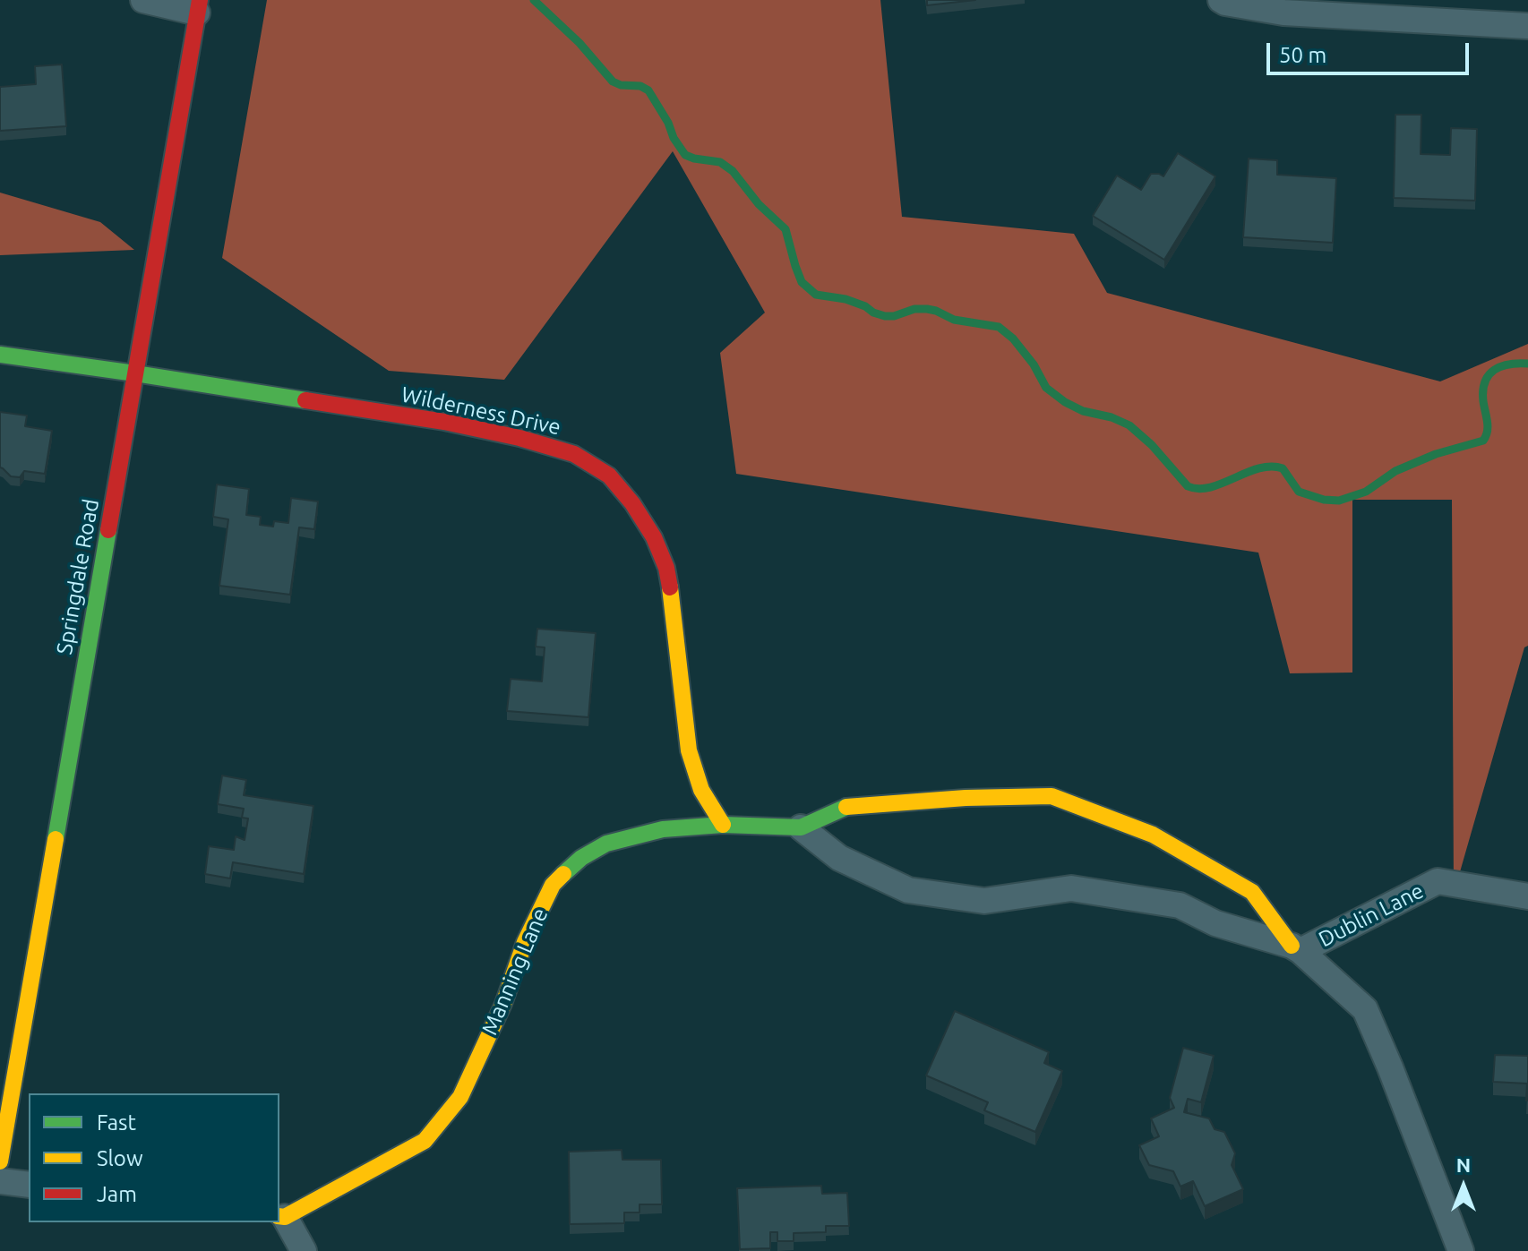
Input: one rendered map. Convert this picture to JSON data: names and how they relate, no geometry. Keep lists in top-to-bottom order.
{
  "streets": {
    "street": [
      "Wilderness Drive",
      "Springdale Road",
      "Dublin Lane",
      "Manning Lane"
    ]
  },
  "crossings": [
    ["Wilderness Drive", "Springdale Road"],
    ["Wilderness Drive", "Manning Lane"],
    ["Dublin Lane", "Manning Lane"]
  ],
  "legend": ["Fast", "Slow", "Jam"],
  "scale_bar": "50 m",
  "north": "top"
}
